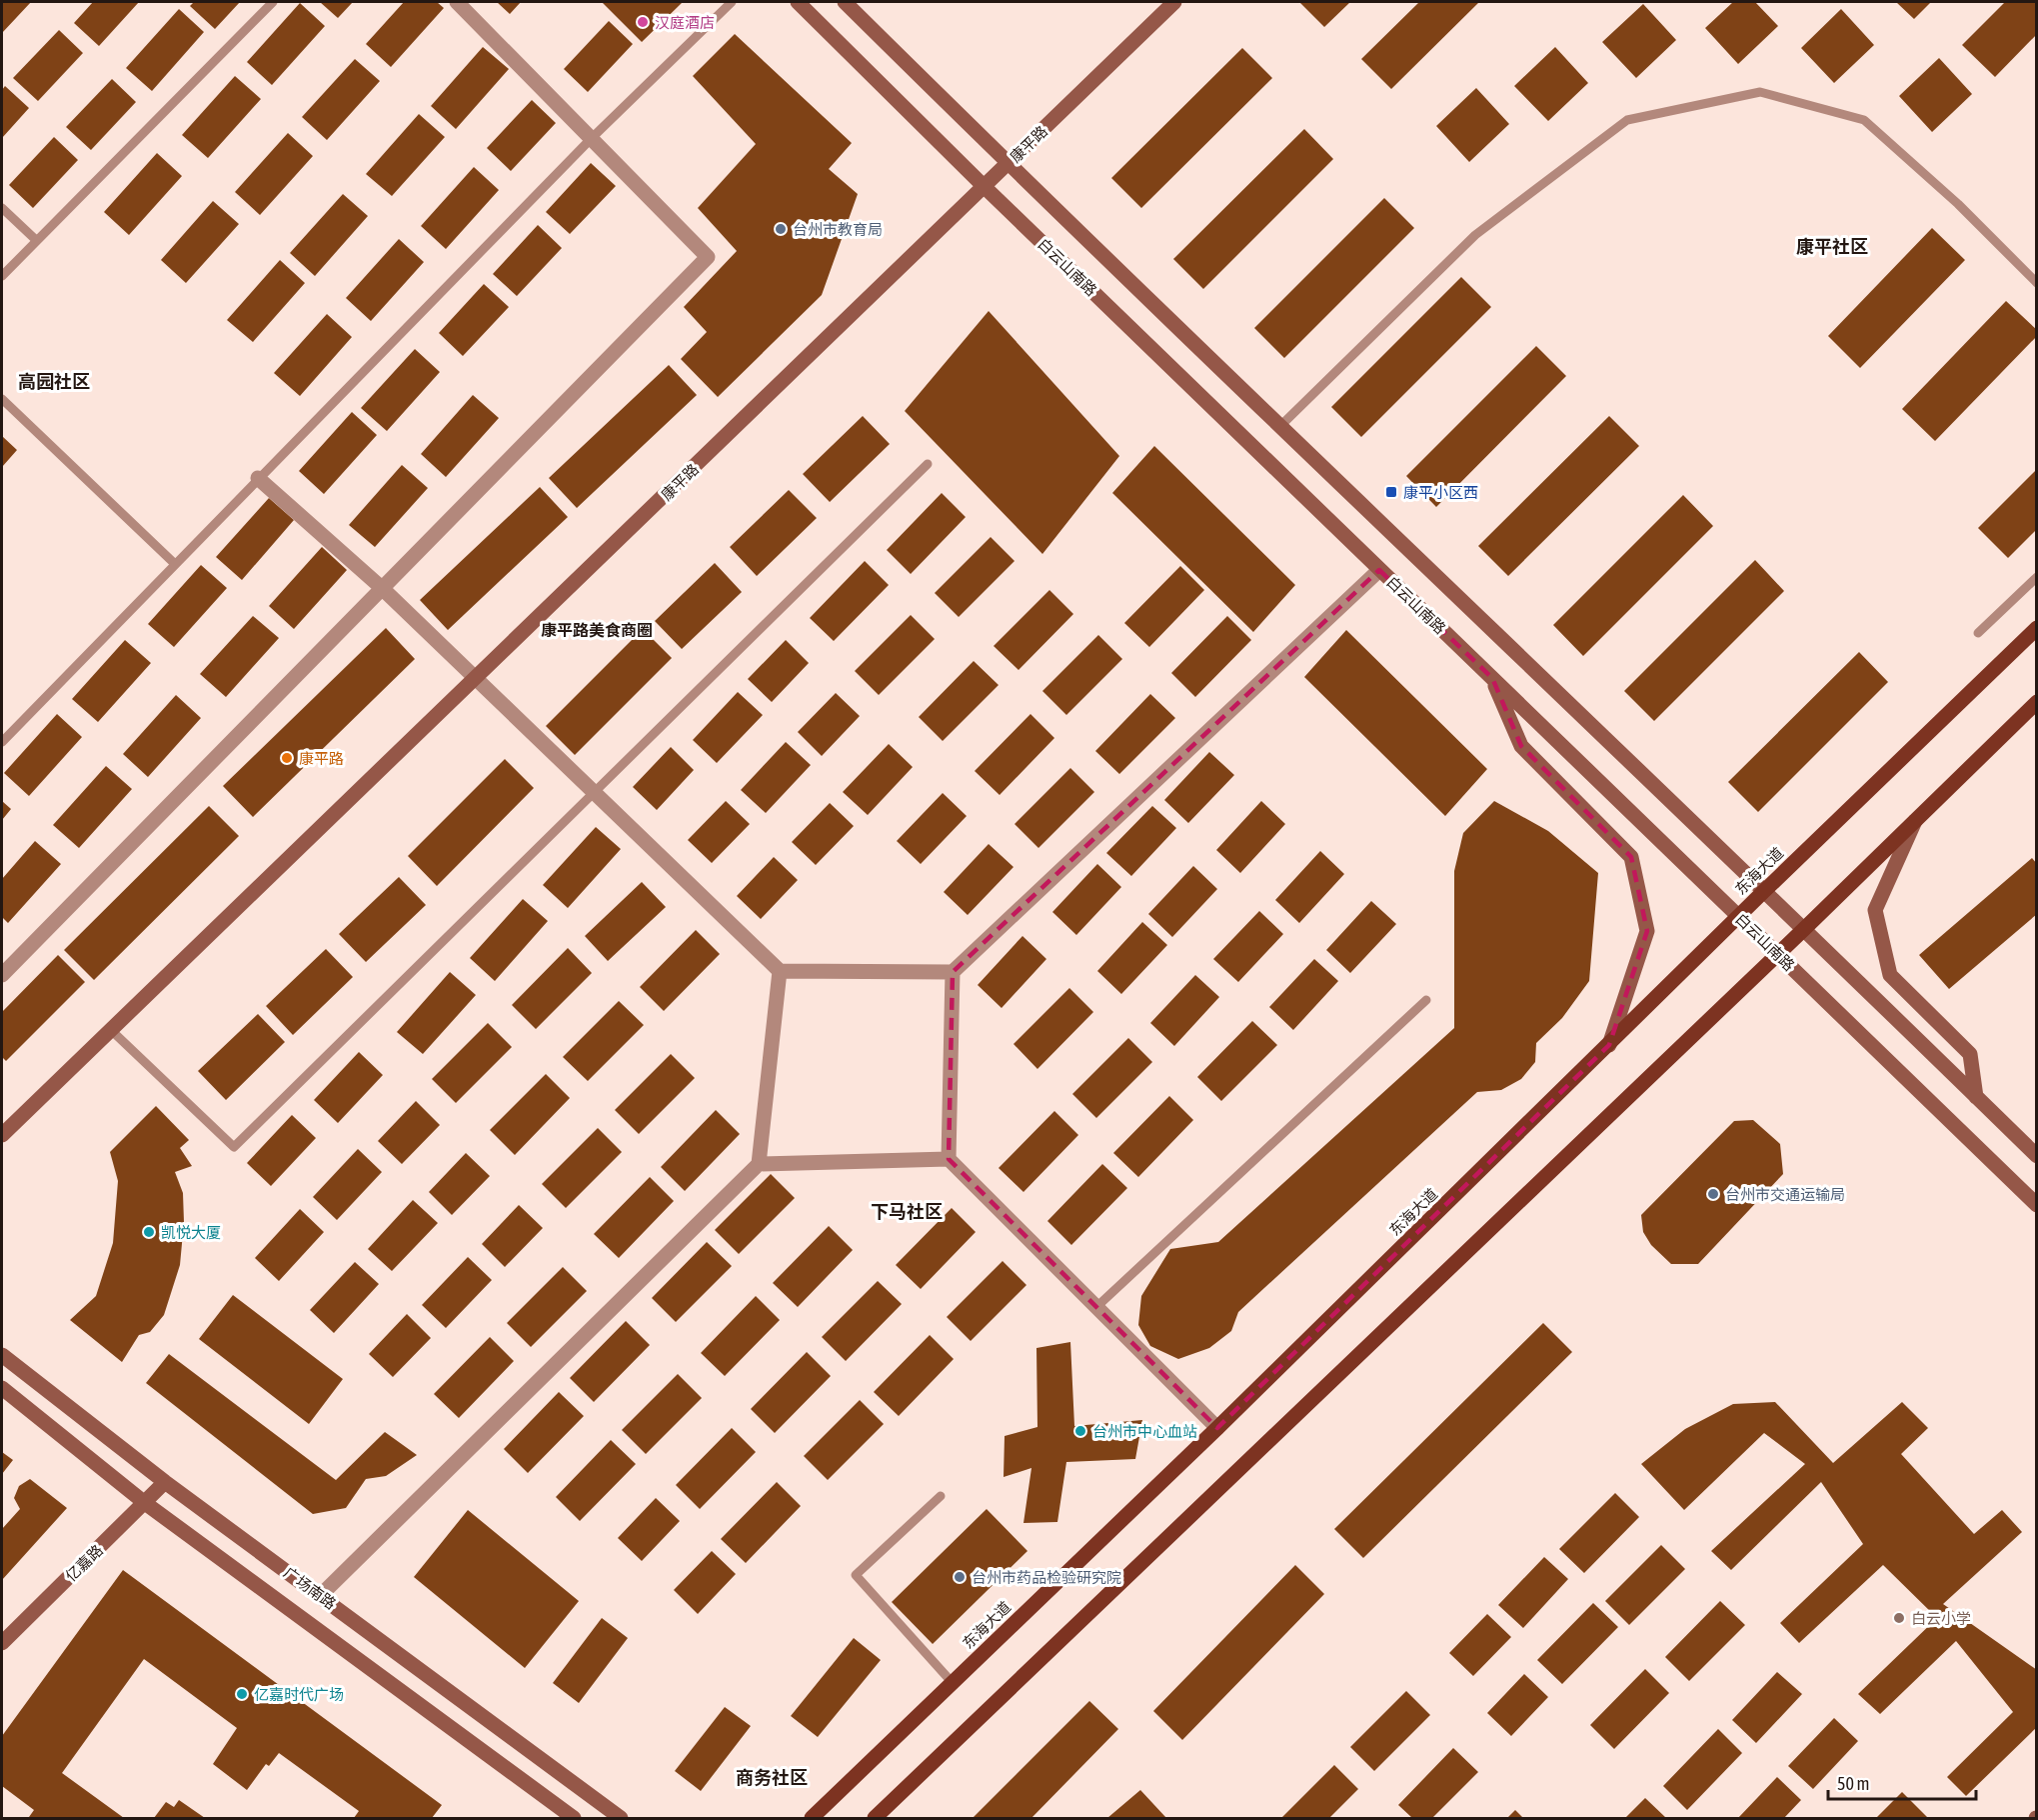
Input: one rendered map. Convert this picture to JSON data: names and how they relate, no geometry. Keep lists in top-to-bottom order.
{
  "streets": {
    "main road": [
      "康平路",
      "白云山南路",
      "东海大道",
      "亿嘉路",
      "广场南路"
    ]
  },
  "crossings": [
    ["康平路", "白云山南路"],
    ["白云山南路", "东海大道"],
    ["亿嘉路", "广场南路"]
  ],
  "districts": [
    "康平社区",
    "高园社区",
    "康平路美食商圈",
    "下马社区",
    "商务社区"
  ],
  "places": {
    "other": [
      "汉庭酒店",
      "台州市教育局",
      "康平路",
      "台州市交通运输局",
      "凯悦大厦",
      "台州市中心血站",
      "台州市药品检验研究院",
      "白云小学",
      "亿嘉时代广场"
    ],
    "transit": ["康平小区西"]
  },
  "scale_bar": "50 m"
}
